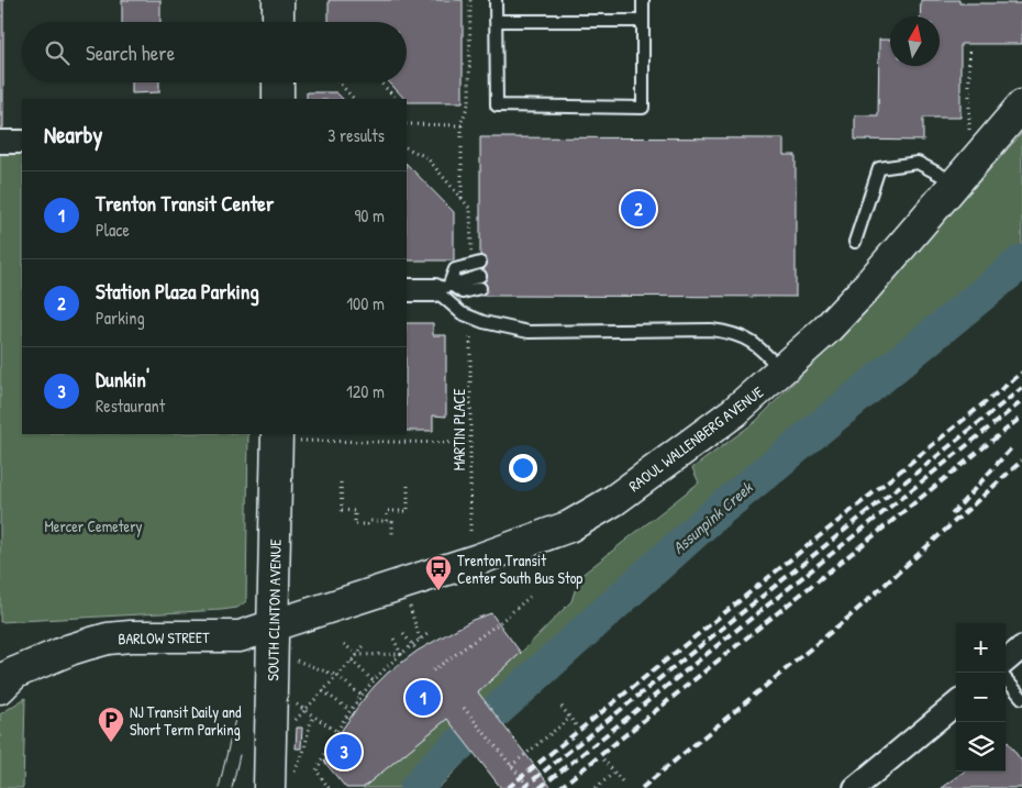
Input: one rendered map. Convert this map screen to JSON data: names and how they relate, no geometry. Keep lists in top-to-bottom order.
{
  "streets": {
    "street": ["RAOUL WALLENBERG AVENUE", "SOUTH CLINTON AVENUE", "BARLOW STREET"],
    "path": ["MARTIN PLACE"]
  },
  "crossings": [
    ["RAOUL WALLENBERG AVENUE", "SOUTH CLINTON AVENUE"],
    ["RAOUL WALLENBERG AVENUE", "BARLOW STREET"],
    ["SOUTH CLINTON AVENUE", "BARLOW STREET"]
  ],
  "water": ["Assunpink Creek"],
  "parks": ["Mercer Cemetery"],
  "places": {
    "bus stop": ["Trenton Transit Center South Bus Stop"],
    "parking": ["NJ Transit Daily and Short Term Parking"]
  },
  "north": "top",
  "page": {
    "search": "Search here",
    "heading": ["Nearby", "3 results"],
    "list": [
      {
        "mark": "1",
        "name": "Trenton Transit Center",
        "note": "Place",
        "value": "90 m"
      },
      {
        "mark": "2",
        "name": "Station Plaza Parking",
        "note": "Parking",
        "value": "100 m"
      },
      {
        "mark": "3",
        "name": "Dunkin'",
        "note": "Restaurant",
        "value": "120 m"
      }
    ],
    "pins": ["2", "1", "3"],
    "map_buttons": ["+", "−"]
  }
}
